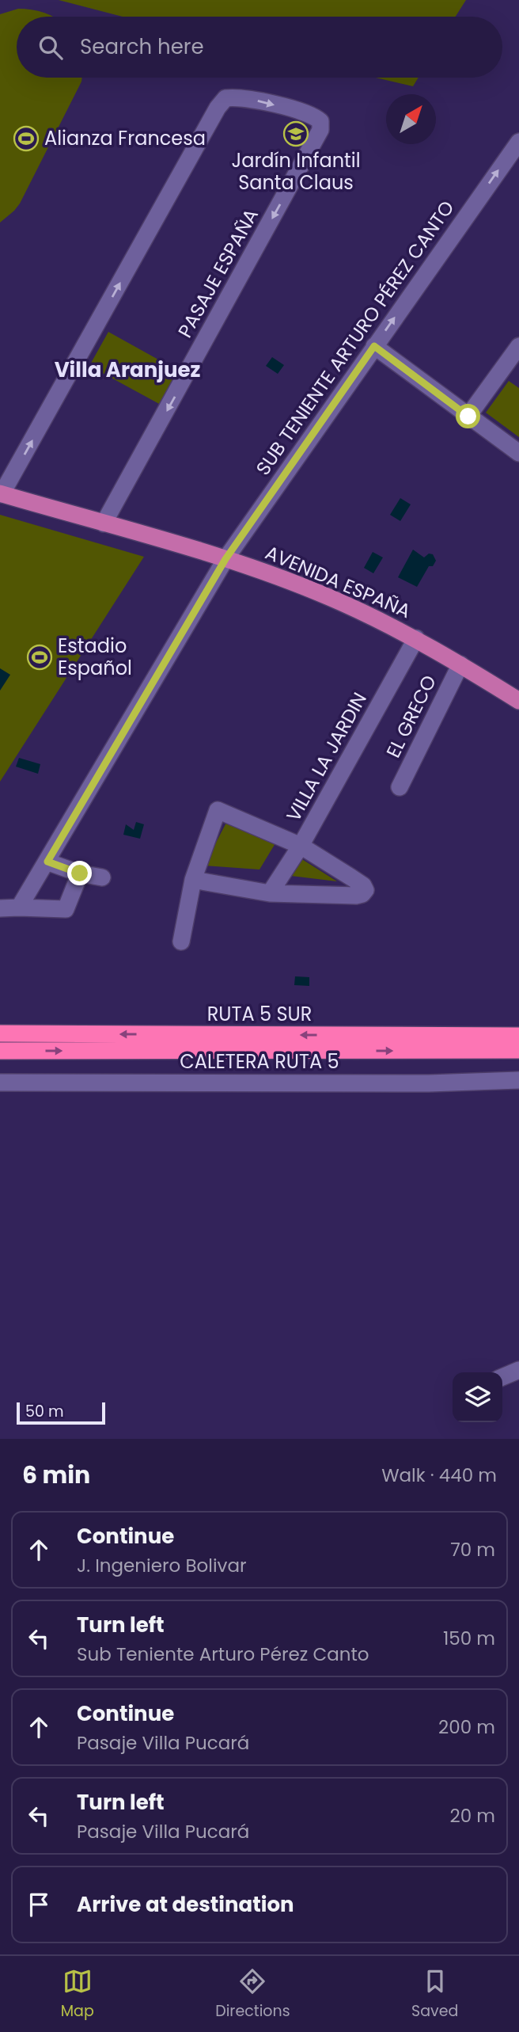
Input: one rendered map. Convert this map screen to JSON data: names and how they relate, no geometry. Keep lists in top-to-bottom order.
{
  "streets": {
    "highway": ["RUTA 5 SUR"],
    "main road": ["AVENIDA ESPAÑA"],
    "street": [
      "PASAJE ESPAÑA",
      "SUB TENIENTE ARTURO PÉREZ CANTO",
      "EL GRECO",
      "VILLA LA JARDIN",
      "CALETERA RUTA 5"
    ]
  },
  "crossings": [
    ["PASAJE ESPAÑA", "AVENIDA ESPAÑA"],
    ["SUB TENIENTE ARTURO PÉREZ CANTO", "AVENIDA ESPAÑA"],
    ["AVENIDA ESPAÑA", "EL GRECO"],
    ["AVENIDA ESPAÑA", "VILLA LA JARDIN"]
  ],
  "districts": ["Villa Aranjuez"],
  "places": {
    "school or university": ["Jardín Infantil Santa Claus"],
    "sports": ["Alianza Francesa", "Estadio Español"]
  },
  "scale_bar": "50 m",
  "north": "top right",
  "page": {
    "search": "Search here",
    "scale": "50 m",
    "heading": ["6 min", "Walk · 440 m"],
    "list": [
      ["Continue", "J. Ingeniero Bolivar", "70 m"],
      ["Turn left", "Sub Teniente Arturo Pérez Canto", "150 m"],
      ["Continue", "Pasaje Villa Pucará", "200 m"],
      ["Turn left", "Pasaje Villa Pucará", "20 m"],
      "Arrive at destination"
    ],
    "nav": ["Map", "Directions", "Saved"]
  }
}
